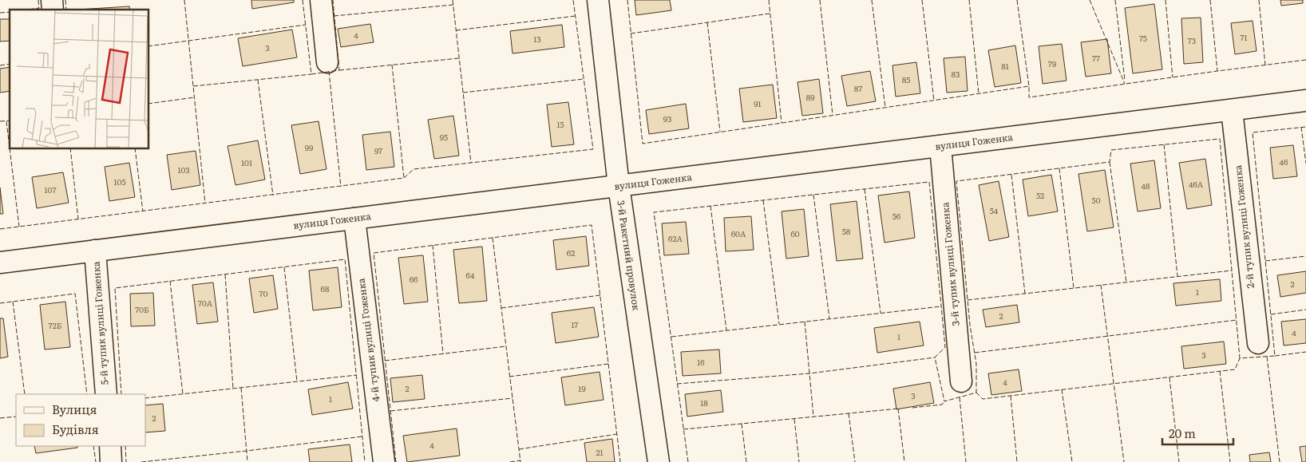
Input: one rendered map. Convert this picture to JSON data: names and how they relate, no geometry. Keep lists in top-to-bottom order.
{
  "streets": {
    "street": [
      "вулиця Гоженка",
      "2-й тупик вулиці Гоженка",
      "3-й Ракетний провулок",
      "3-й тупик вулиці Гоженка",
      "5-й тупик вулиці Гоженка",
      "4-й тупик вулиці Гоженка"
    ]
  },
  "crossings": [
    ["вулиця Гоженка", "2-й тупик вулиці Гоженка"],
    ["вулиця Гоженка", "3-й Ракетний провулок"],
    ["вулиця Гоженка", "3-й тупик вулиці Гоженка"],
    ["вулиця Гоженка", "5-й тупик вулиці Гоженка"],
    ["вулиця Гоженка", "4-й тупик вулиці Гоженка"]
  ],
  "house_numbers": [
    "4",
    "71",
    "75",
    "13",
    "73",
    "3",
    "77",
    "79",
    "81",
    "83",
    "85",
    "87",
    "89",
    "91",
    "93",
    "15",
    "95",
    "99",
    "97",
    "46",
    "101",
    "103",
    "105",
    "46А",
    "48",
    "107",
    "52",
    "50",
    "54",
    "56",
    "58",
    "60А",
    "60",
    "62А",
    "62",
    "64",
    "66",
    "2",
    "68",
    "1",
    "70",
    "70А",
    "70Б",
    "2",
    "17",
    "72Б",
    "4",
    "1",
    "3",
    "16",
    "4",
    "2",
    "19",
    "3",
    "1",
    "18",
    "2",
    "4",
    "21"
  ],
  "legend": ["Вулиця", "Будівля"],
  "scale_bar": "20 m"
}
